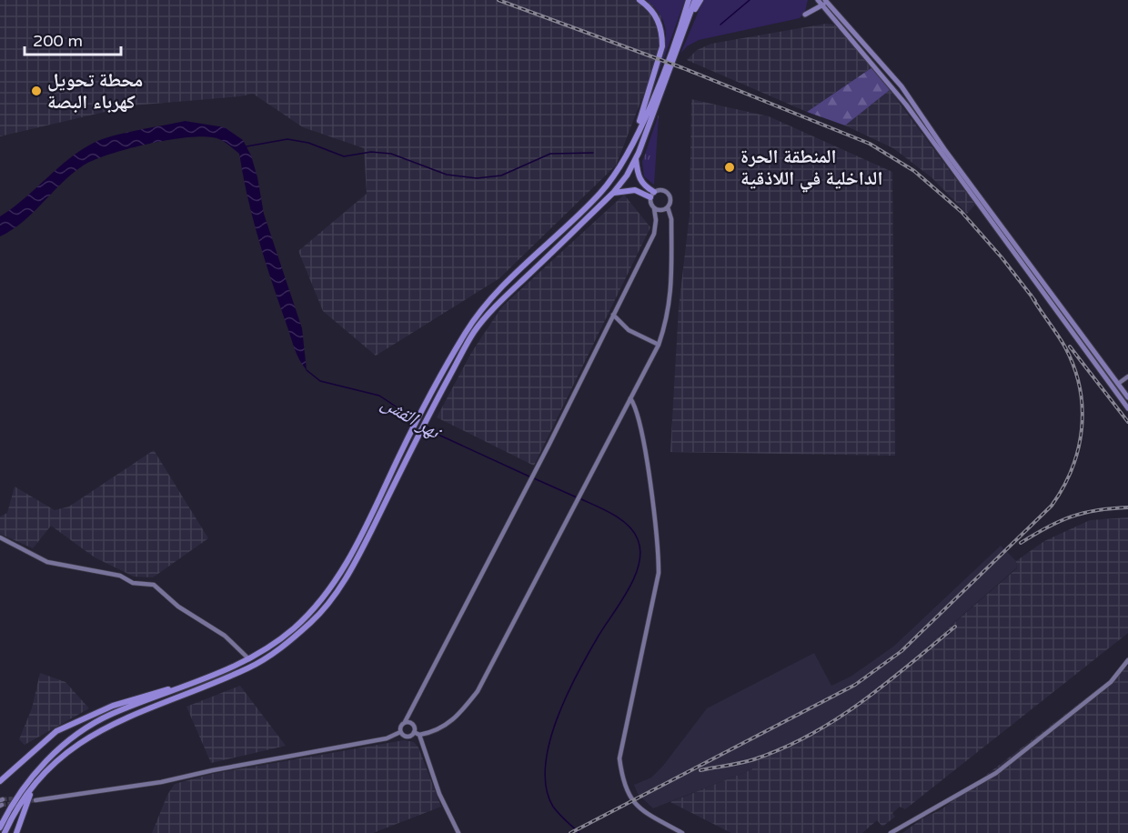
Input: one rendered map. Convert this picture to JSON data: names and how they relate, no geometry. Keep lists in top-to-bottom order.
{
  "water": ["نهر القش"],
  "places": ["محطة تحويل كهرباء البصة", "المنطقة الحرة الداخلية في اللاذقية"],
  "scale_bar": "200 m"
}
